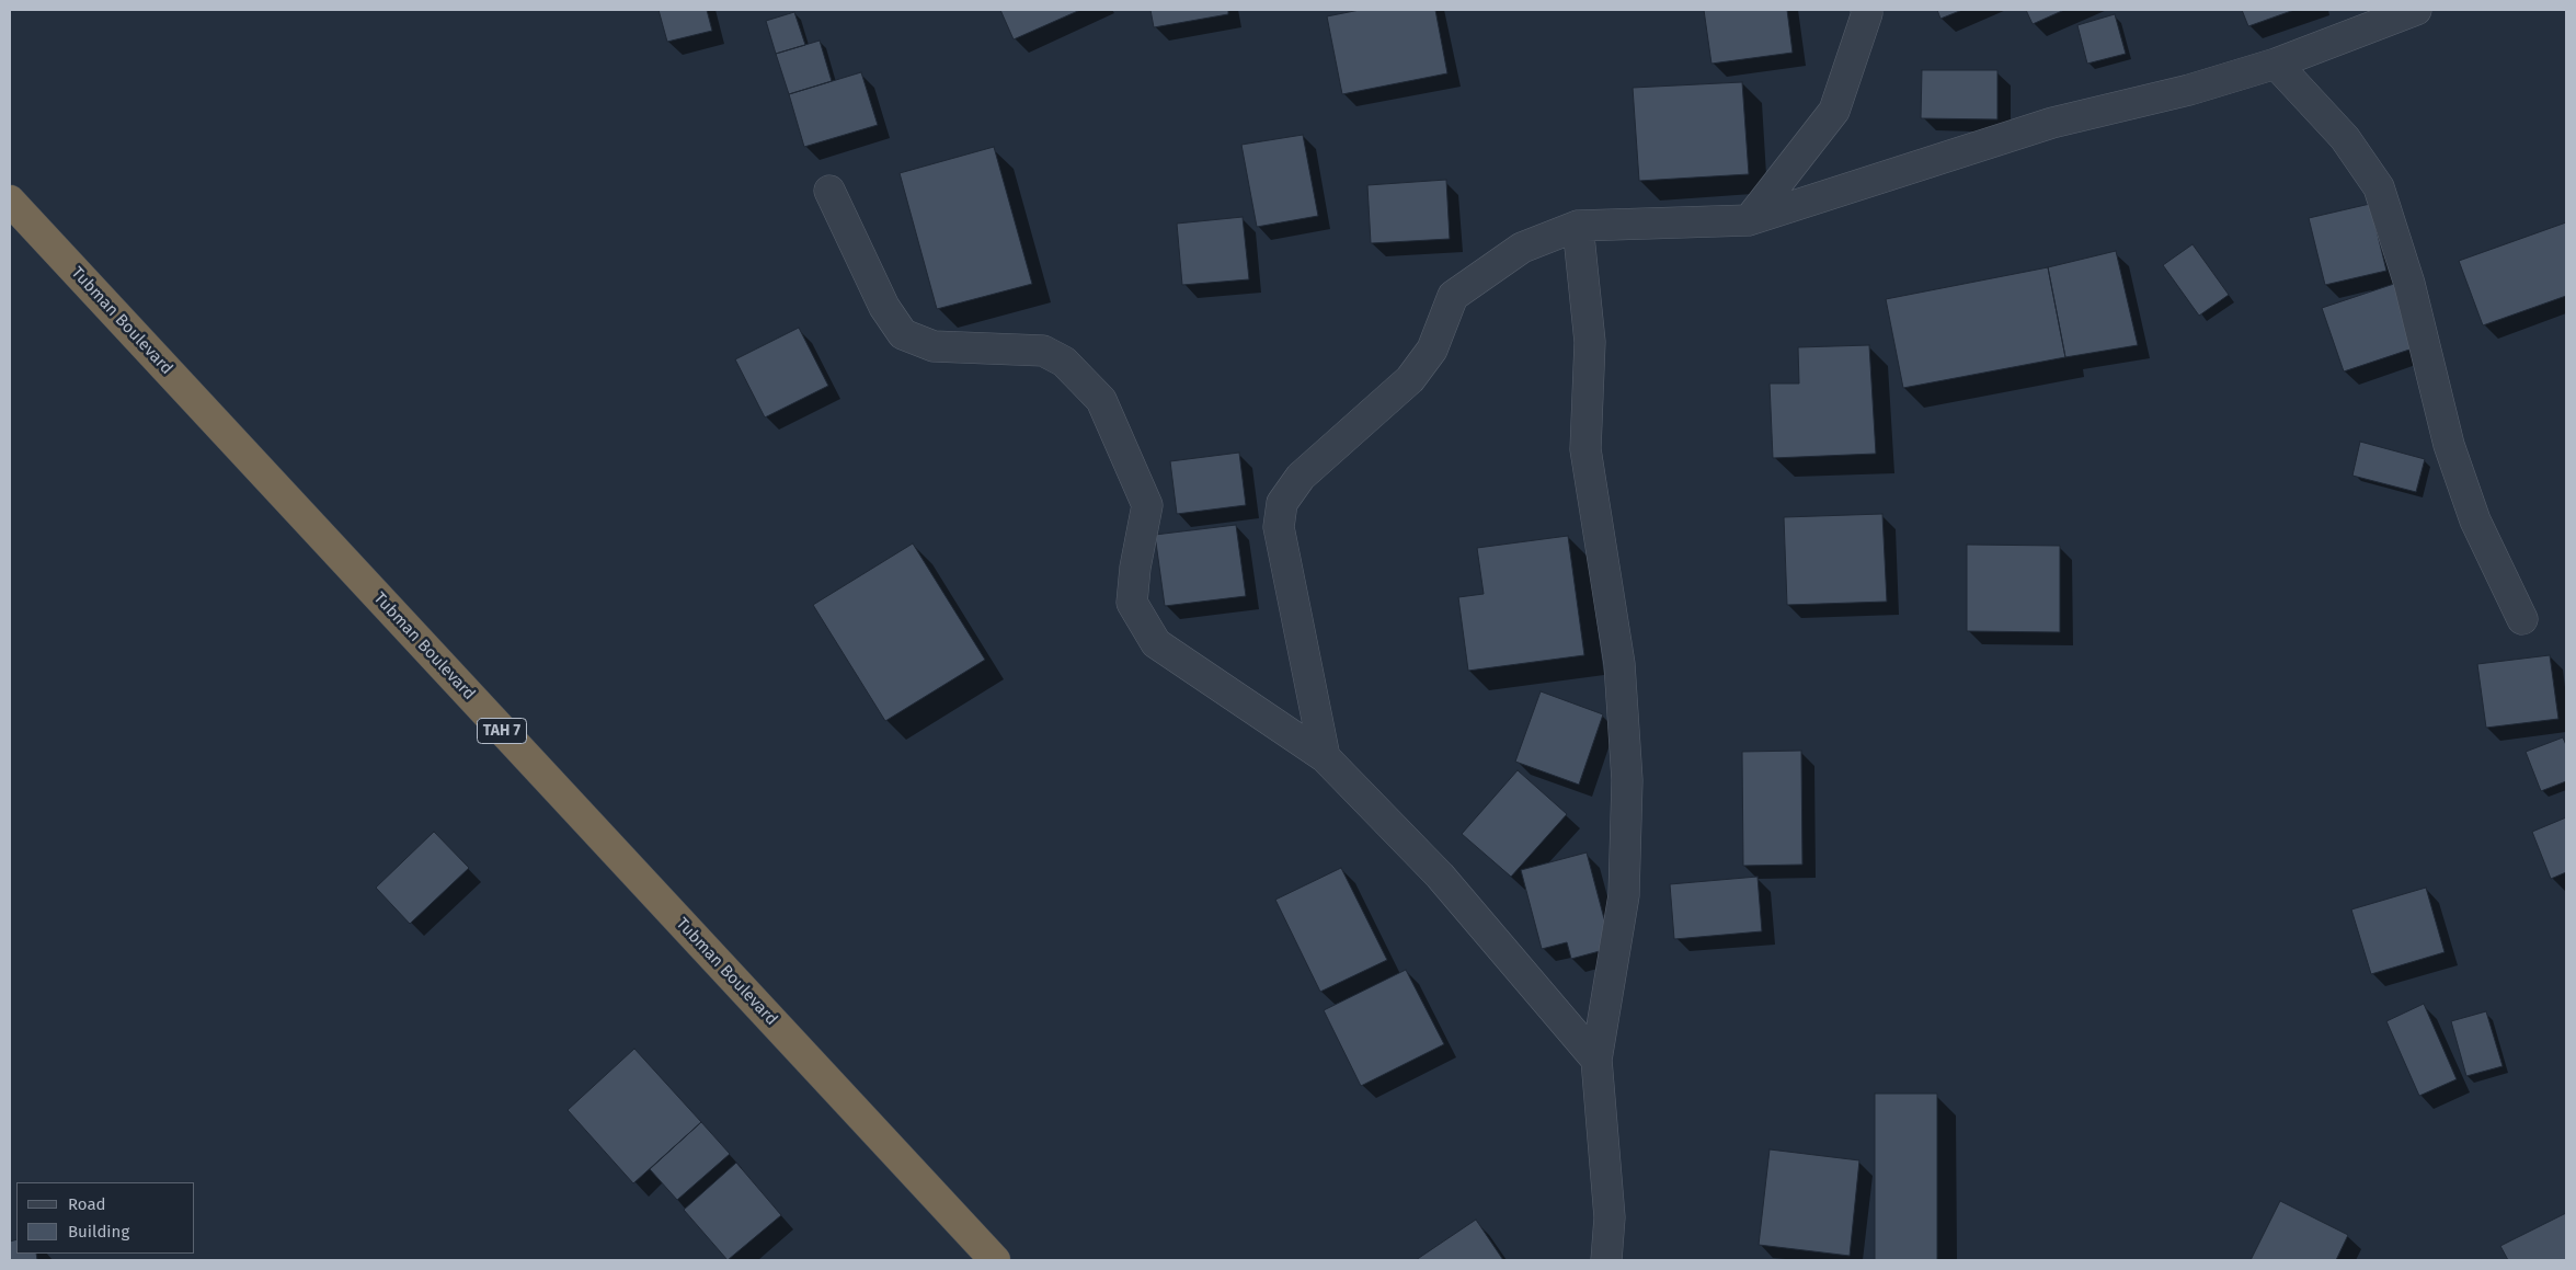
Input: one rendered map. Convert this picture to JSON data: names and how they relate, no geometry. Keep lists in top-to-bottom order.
{
  "streets": {
    "highway": ["Tubman Boulevard", "TAH 7"]
  },
  "legend": ["Road", "Building"]
}
